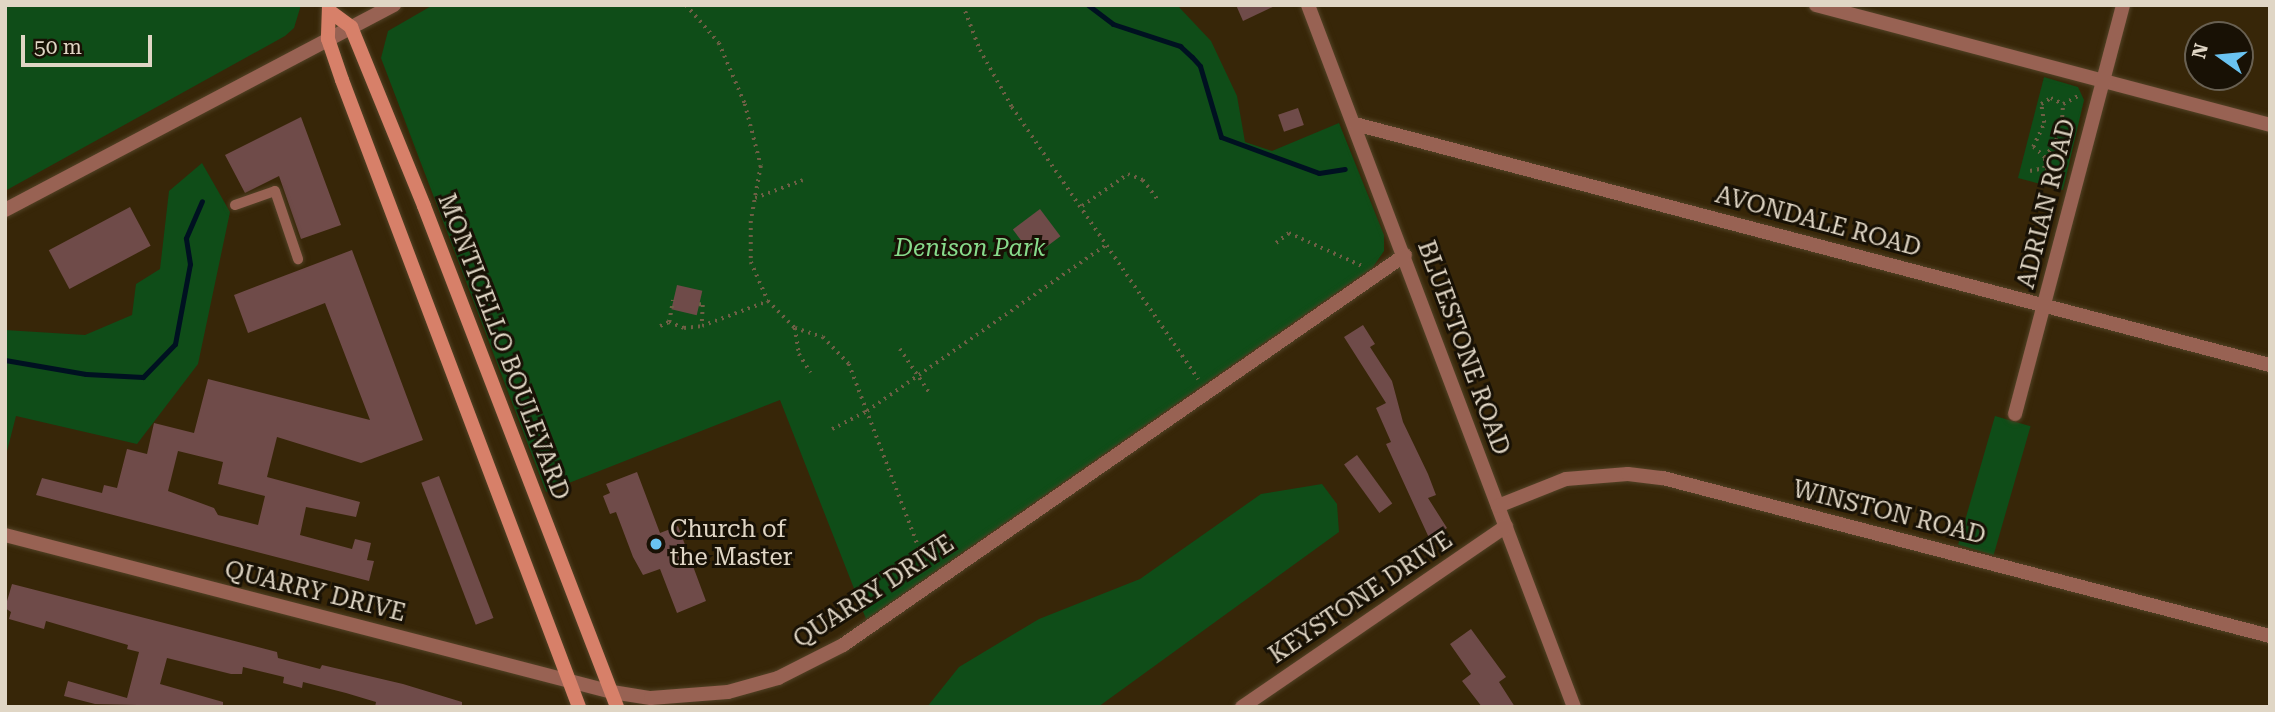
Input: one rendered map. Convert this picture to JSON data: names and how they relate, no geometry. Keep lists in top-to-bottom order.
{
  "streets": {
    "main road": ["MONTICELLO BOULEVARD"],
    "street": [
      "ADRIAN ROAD",
      "AVONDALE ROAD",
      "BLUESTONE ROAD",
      "WINSTON ROAD",
      "QUARRY DRIVE",
      "KEYSTONE DRIVE"
    ]
  },
  "crossings": [
    ["ADRIAN ROAD", "AVONDALE ROAD"],
    ["AVONDALE ROAD", "BLUESTONE ROAD"],
    ["MONTICELLO BOULEVARD", "QUARRY DRIVE"],
    ["BLUESTONE ROAD", "WINSTON ROAD"],
    ["BLUESTONE ROAD", "QUARRY DRIVE"],
    ["BLUESTONE ROAD", "KEYSTONE DRIVE"]
  ],
  "parks": ["Denison Park"],
  "places": ["Church of the Master"],
  "scale_bar": "50 m",
  "north": "left"
}
